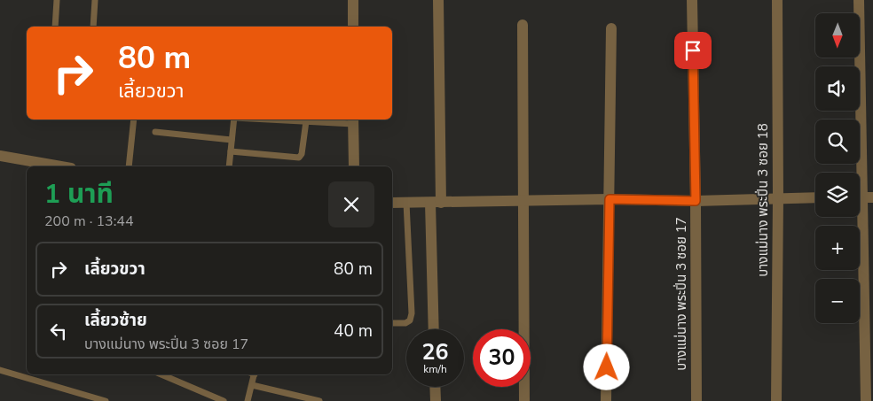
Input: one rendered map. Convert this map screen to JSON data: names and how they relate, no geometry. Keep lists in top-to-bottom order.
{
  "streets": {
    "street": ["บางแม่นาง พระปิ่น 3 ซอย 18", "บางแม่นาง พระปิ่น 3 ซอย 17"]
  },
  "north": "bottom",
  "page": {
    "map_buttons": ["+", "−"],
    "turn": ["80 m", "เลี้ยวขวา"],
    "heading": ["1 นาที", "200 m · 13:44"],
    "list": [
      {
        "name": "เลี้ยวขวา",
        "value": "80 m"
      },
      {
        "name": "เลี้ยวซ้าย",
        "note": "บางแม่นาง พระปิ่น 3 ซอย 17",
        "value": "40 m"
      }
    ],
    "speed": "26 km/h",
    "limit": "30"
  }
}
